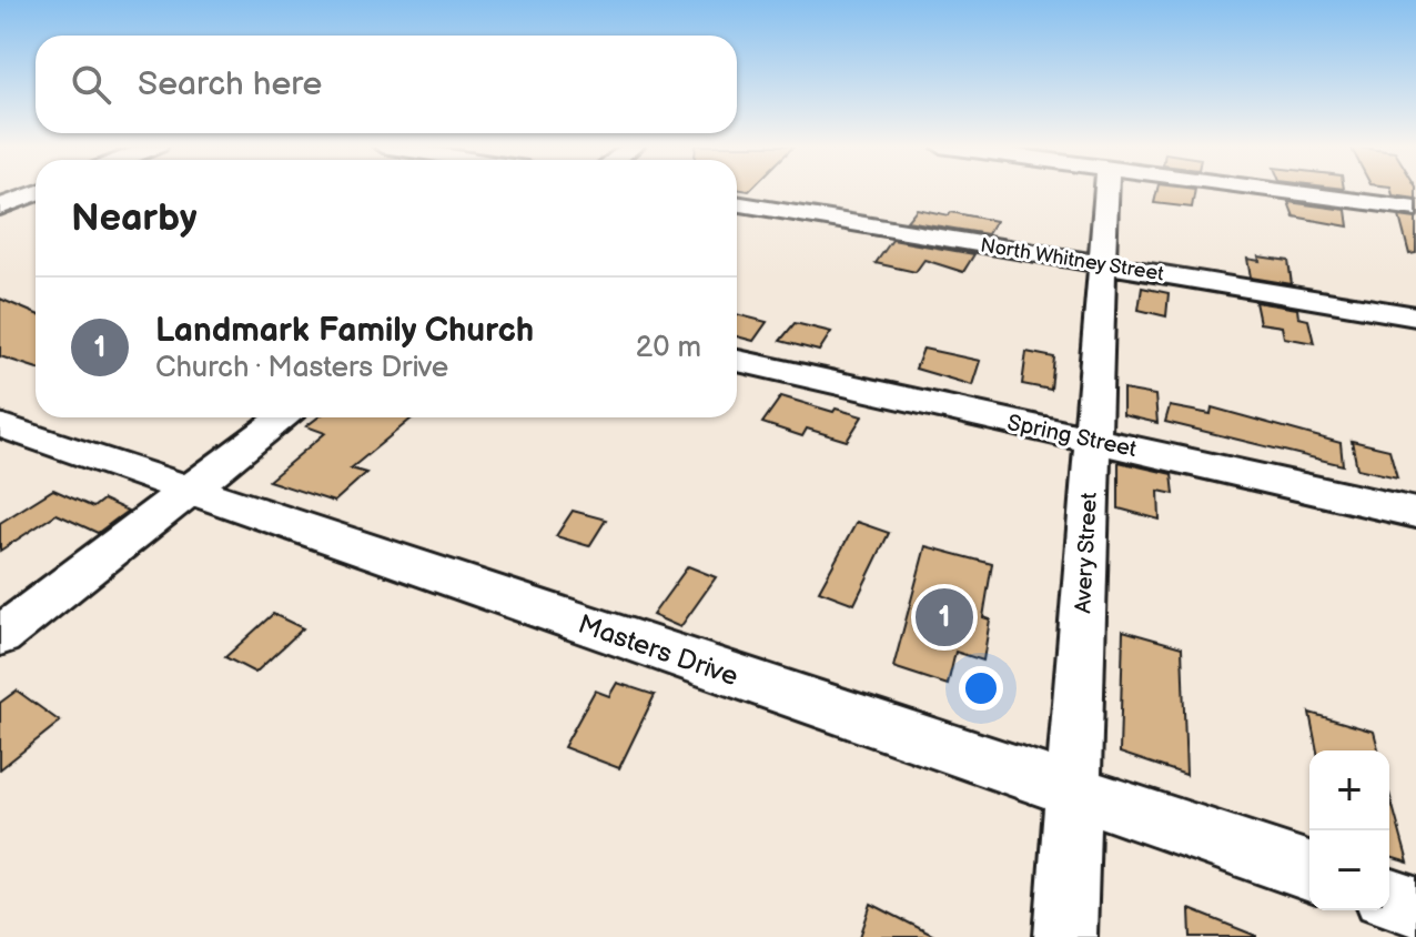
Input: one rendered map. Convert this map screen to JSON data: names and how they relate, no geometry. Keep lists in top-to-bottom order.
{
  "streets": {
    "street": [
      "North Whitney Street",
      "Spring Street",
      "Avery Street",
      "Masters Drive"
    ]
  },
  "crossings": [
    ["North Whitney Street", "Avery Street"],
    ["Spring Street", "Avery Street"],
    ["Avery Street", "Masters Drive"]
  ],
  "page": {
    "search": "Search here",
    "heading": "Nearby",
    "list": [
      {
        "mark": "1",
        "name": "Landmark Family Church",
        "note": "Church · Masters Drive",
        "value": "20 m"
      }
    ],
    "pins": "1",
    "map_buttons": ["+", "−"]
  }
}
